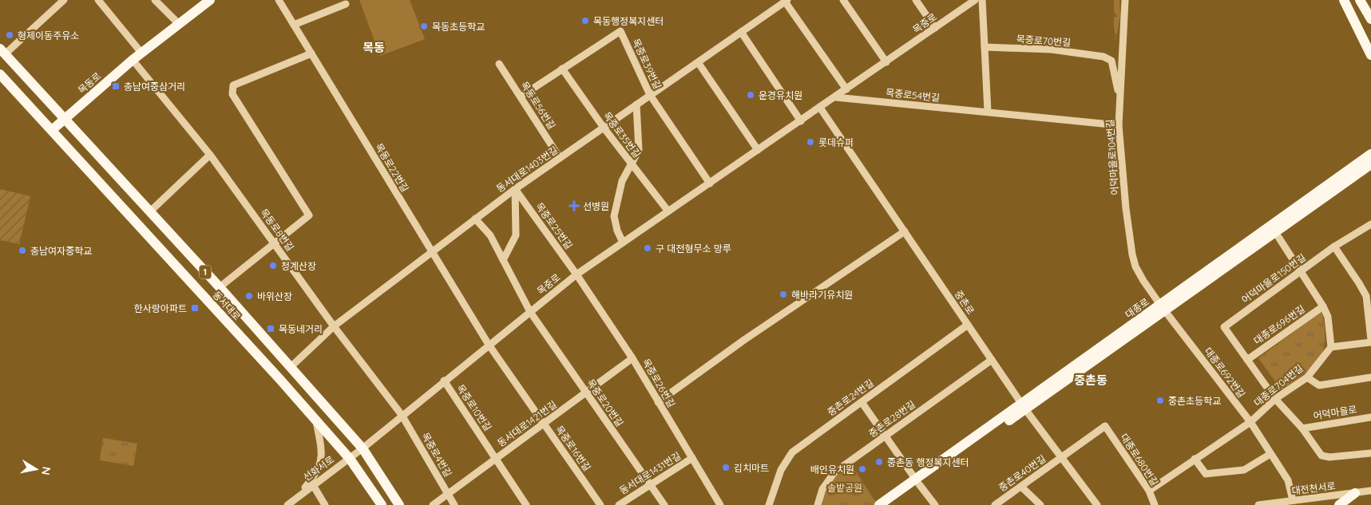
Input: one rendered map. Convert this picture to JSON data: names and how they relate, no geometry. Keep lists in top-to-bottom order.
{
  "streets": {
    "main road": [
      "목동로",
      "1",
      "동서대로",
      "대종로"
    ],
    "street": [
      "목중로",
      "목중로70번길",
      "목중로39번길",
      "목중로54번길",
      "목동로56번길",
      "목중로35번길",
      "어덕마을로104번길",
      "목동로22번길",
      "동서대로1403번길",
      "목중로25번길",
      "목동로8번길",
      "어덕마을로150번길",
      "중촌로",
      "대종로696번길",
      "대종로692번길",
      "목중로26번길",
      "대종로704번길",
      "중촌로24번길",
      "목중로20번길",
      "목중로10번길",
      "어덕마을로",
      "중촌로28번길",
      "동서대로1421번길",
      "목중로16번길",
      "목중로4번길",
      "대종로680번길",
      "선화서로",
      "동서대로1431번길",
      "중촌로40번길",
      "대전천서로"
    ]
  },
  "crossings": [
    ["목중로", "목중로39번길"],
    ["목중로", "목중로54번길"],
    ["목중로", "목중로35번길"],
    ["목중로", "목동로22번길"],
    ["목중로", "목중로25번길"],
    ["목중로", "목동로8번길"],
    ["목중로", "중촌로"],
    ["목중로", "동서대로"],
    ["목중로", "목중로26번길"],
    ["목중로", "목중로20번길"],
    ["목중로", "목중로10번길"],
    ["목중로", "목중로16번길"],
    ["목중로", "목중로4번길"],
    ["목중로", "선화서로"],
    ["목중로70번길", "어덕마을로104번길"],
    ["목중로39번길", "목동로56번길"],
    ["목중로39번길", "목중로35번길"],
    ["목중로39번길", "동서대로1403번길"],
    ["목동로", "목동로8번길"],
    ["목동로", "동서대로"],
    ["목중로54번길", "어덕마을로104번길"],
    ["목동로56번길", "동서대로1403번길"],
    ["목중로35번길", "동서대로1403번길"],
    ["어덕마을로104번길", "대종로"],
    ["어덕마을로104번길", "대종로692번길"],
    ["목동로22번길", "동서대로1403번길"],
    ["목동로22번길", "동서대로"],
    ["목동로22번길", "목중로16번길"],
    ["동서대로1403번길", "목중로25번길"],
    ["동서대로1403번길", "목동로8번길"],
    ["동서대로1403번길", "동서대로"],
    ["동서대로1403번길", "목중로20번길"],
    ["목중로25번길", "목중로26번길"],
    ["목동로8번길", "동서대로"],
    ["목동로8번길", "목중로4번길"],
    ["어덕마을로150번길", "대종로696번길"],
    ["중촌로", "대종로"],
    ["중촌로", "중촌로24번길"],
    ["중촌로", "중촌로28번길"],
    ["중촌로", "중촌로40번길"],
    ["동서대로", "선화서로"],
    ["대종로", "대종로692번길"],
    ["대종로692번길", "대종로704번길"],
    ["대종로692번길", "대전천서로"],
    ["목중로26번길", "동서대로1421번길"],
    ["목중로26번길", "동서대로1431번길"],
    ["대종로704번길", "대종로680번길"],
    ["목중로20번길", "동서대로1421번길"],
    ["목중로20번길", "동서대로1431번길"],
    ["목중로10번길", "동서대로1421번길"],
    ["동서대로1421번길", "목중로16번길"],
    ["동서대로1421번길", "목중로4번길"],
    ["대종로680번길", "중촌로40번길"]
  ],
  "districts": ["목동", "중촌동"],
  "parks": ["솔밭공원"],
  "places": {
    "other": [
      "목동행정복지센터",
      "목동초등학교",
      "형제이동주유소",
      "운경유치원",
      "롯데슈퍼",
      "구 대전형무소 망루",
      "충남여자중학교",
      "청계산장",
      "해바라기유치원",
      "바위산장",
      "중촌초등학교",
      "중촌동 행정복지센터",
      "김치마트",
      "배인유치원"
    ],
    "transit": ["충남여중삼거리", "한사랑아파트", "목동네거리"],
    "health": ["선병원"]
  },
  "north": "right"
}
